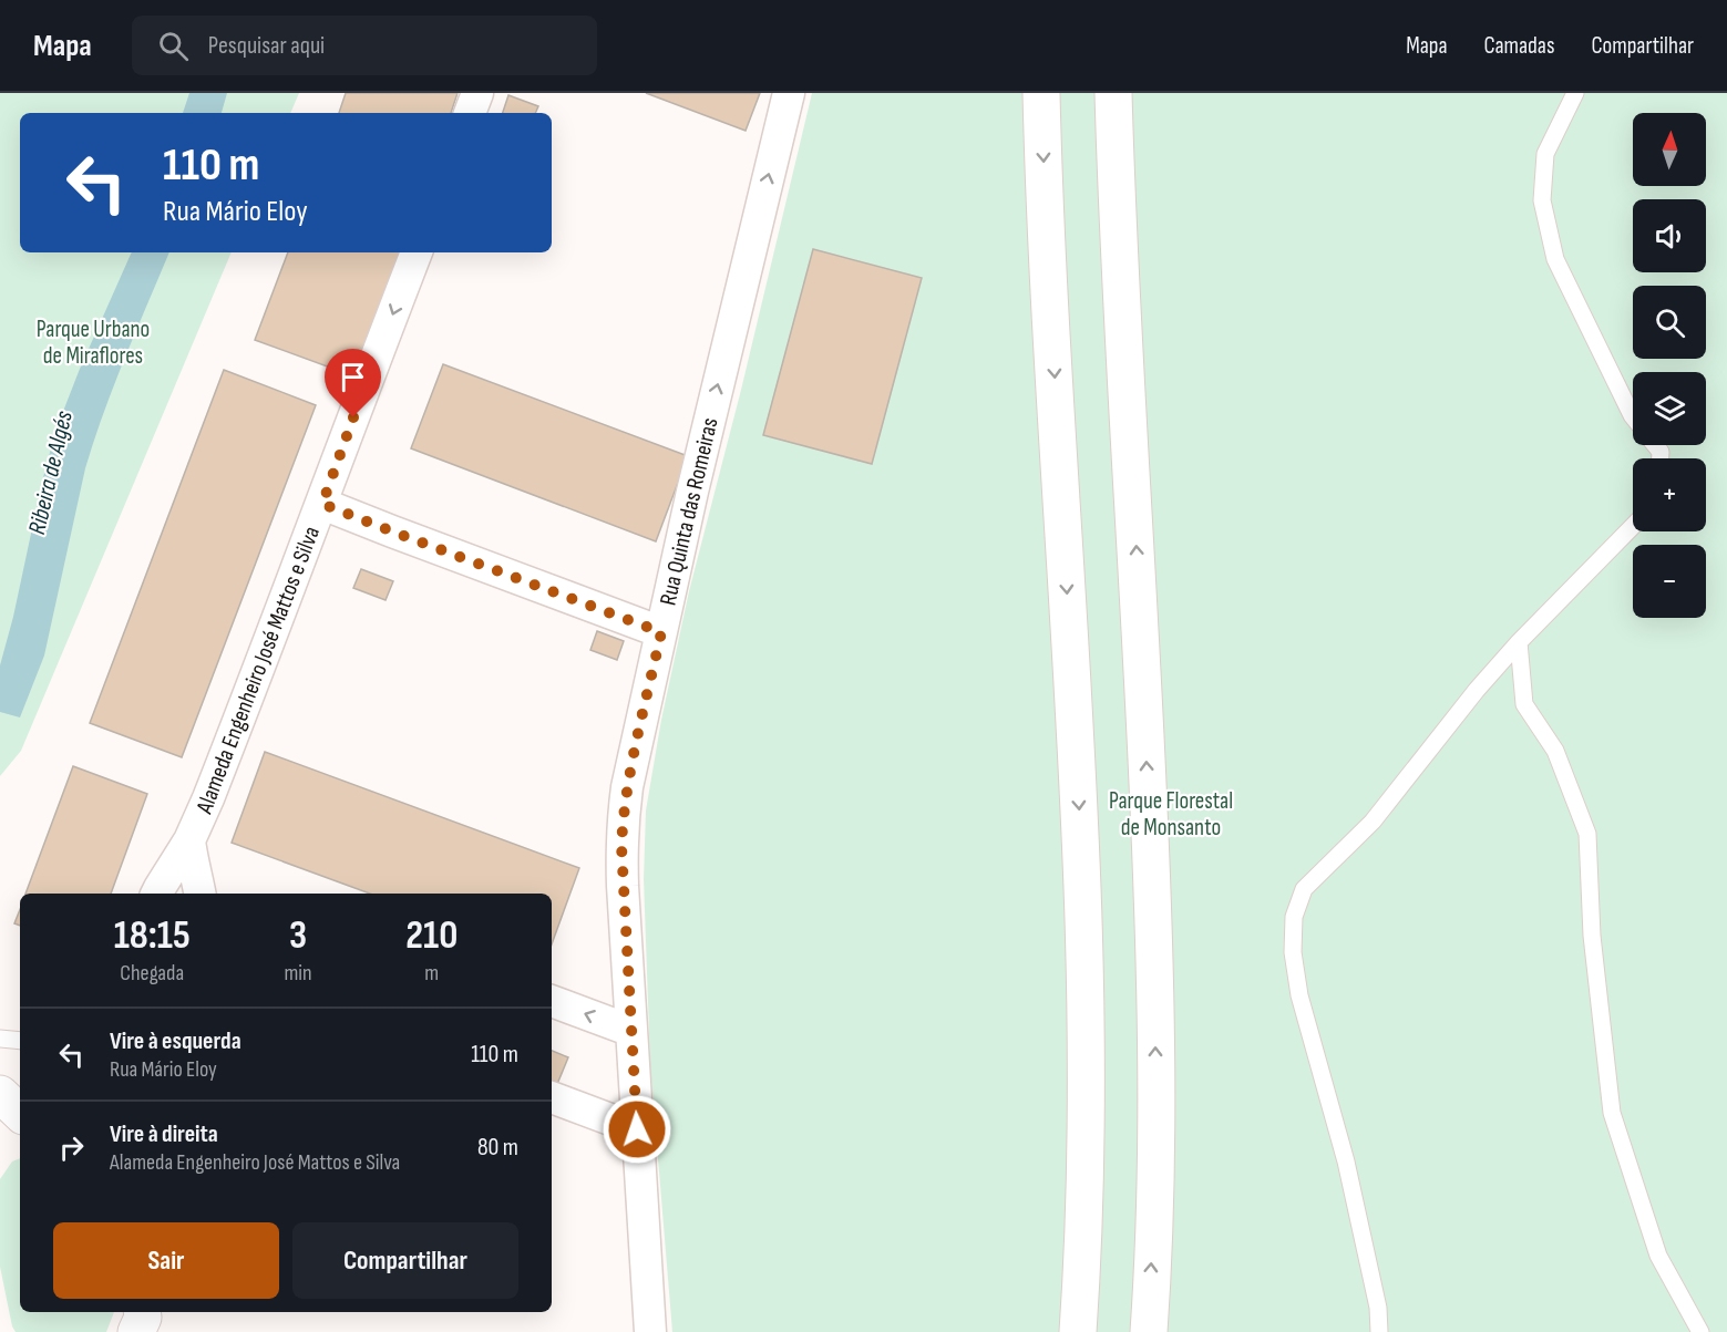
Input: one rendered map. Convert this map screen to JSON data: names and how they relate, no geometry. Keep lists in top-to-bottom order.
{
  "streets": {
    "street": ["Rua Quinta das Romeiras", "Alameda Engenheiro José Mattos e Silva"]
  },
  "one_way": ["Rua Quinta das Romeiras", "Alameda Engenheiro José Mattos e Silva"],
  "water": ["Ribeira de Algés"],
  "parks": ["Parque Urbano de Miraflores", "Parque Florestal de Monsanto"],
  "north": "top",
  "page": {
    "header": "Mapa",
    "search": "Pesquisar aqui",
    "nav": ["Mapa", "Camadas", "Compartilhar"],
    "map_buttons": ["+", "−"],
    "turn": ["110 m", "Rua Mário Eloy"],
    "eta": [
      "18:15",
      "Chegada",
      "3",
      "min",
      "210",
      "m"
    ],
    "list": [
      {
        "name": "Vire à esquerda",
        "note": "Rua Mário Eloy",
        "value": "110 m"
      },
      {
        "name": "Vire à direita",
        "note": "Alameda Engenheiro José Mattos e Silva",
        "value": "80 m"
      }
    ],
    "buttons": ["Sair", "Compartilhar"]
  }
}
